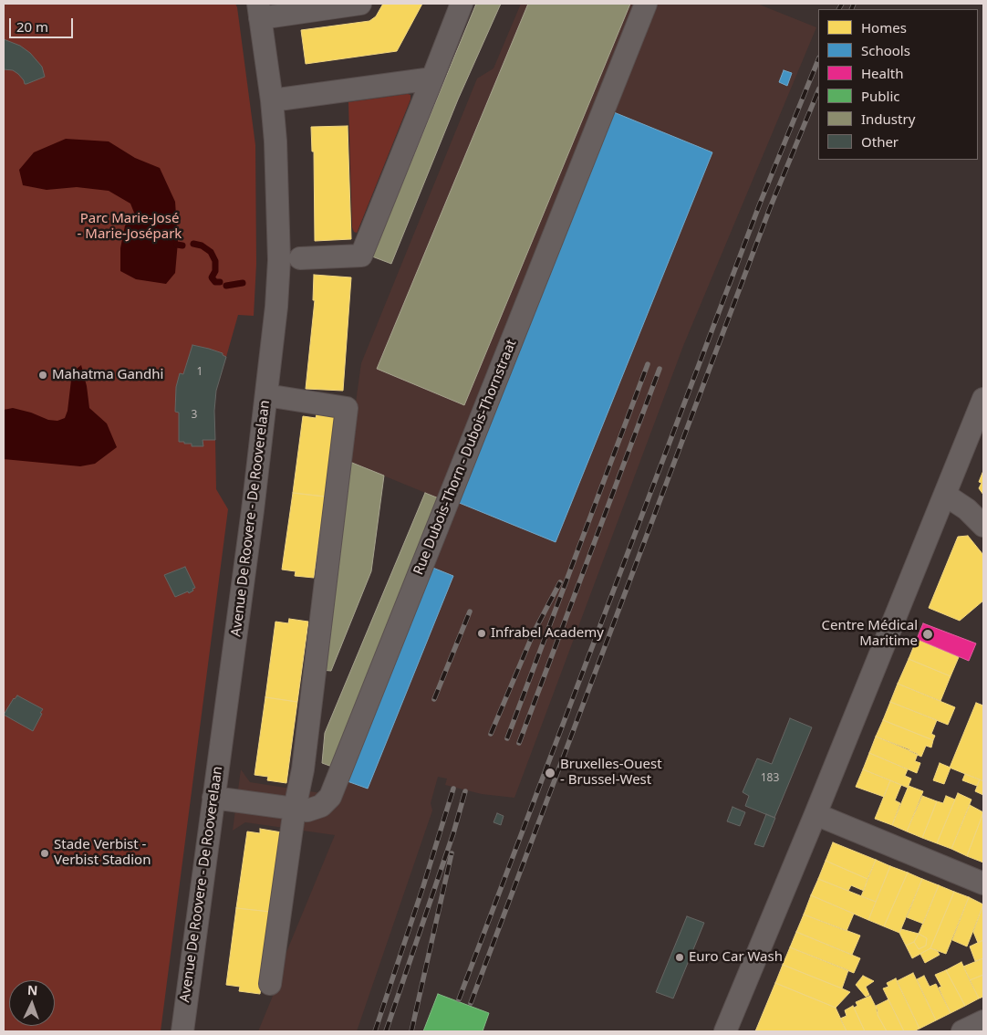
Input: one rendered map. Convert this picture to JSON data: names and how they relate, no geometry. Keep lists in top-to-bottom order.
{
  "streets": {
    "street": ["Rue Dubois-Thorn - Dubois-Thornstraat", "Avenue De Roovere - De Rooverelaan"]
  },
  "crossings": [
    ["Rue Dubois-Thorn - Dubois-Thornstraat", "Avenue De Roovere - De Rooverelaan"]
  ],
  "parks": ["Parc Marie-José - Marie-Josépark"],
  "places": [
    "Mahatma Gandhi",
    "Infrabel Academy",
    "Centre Médical Maritime",
    "Bruxelles-Ouest - Brussel-West",
    "Stade Verbist - Verbist Stadion",
    "Euro Car Wash"
  ],
  "house_numbers": ["1", "3", "183"],
  "legend": [
    "Homes",
    "Schools",
    "Health",
    "Public",
    "Industry",
    "Other"
  ],
  "scale_bar": "20 m",
  "north": "top"
}
